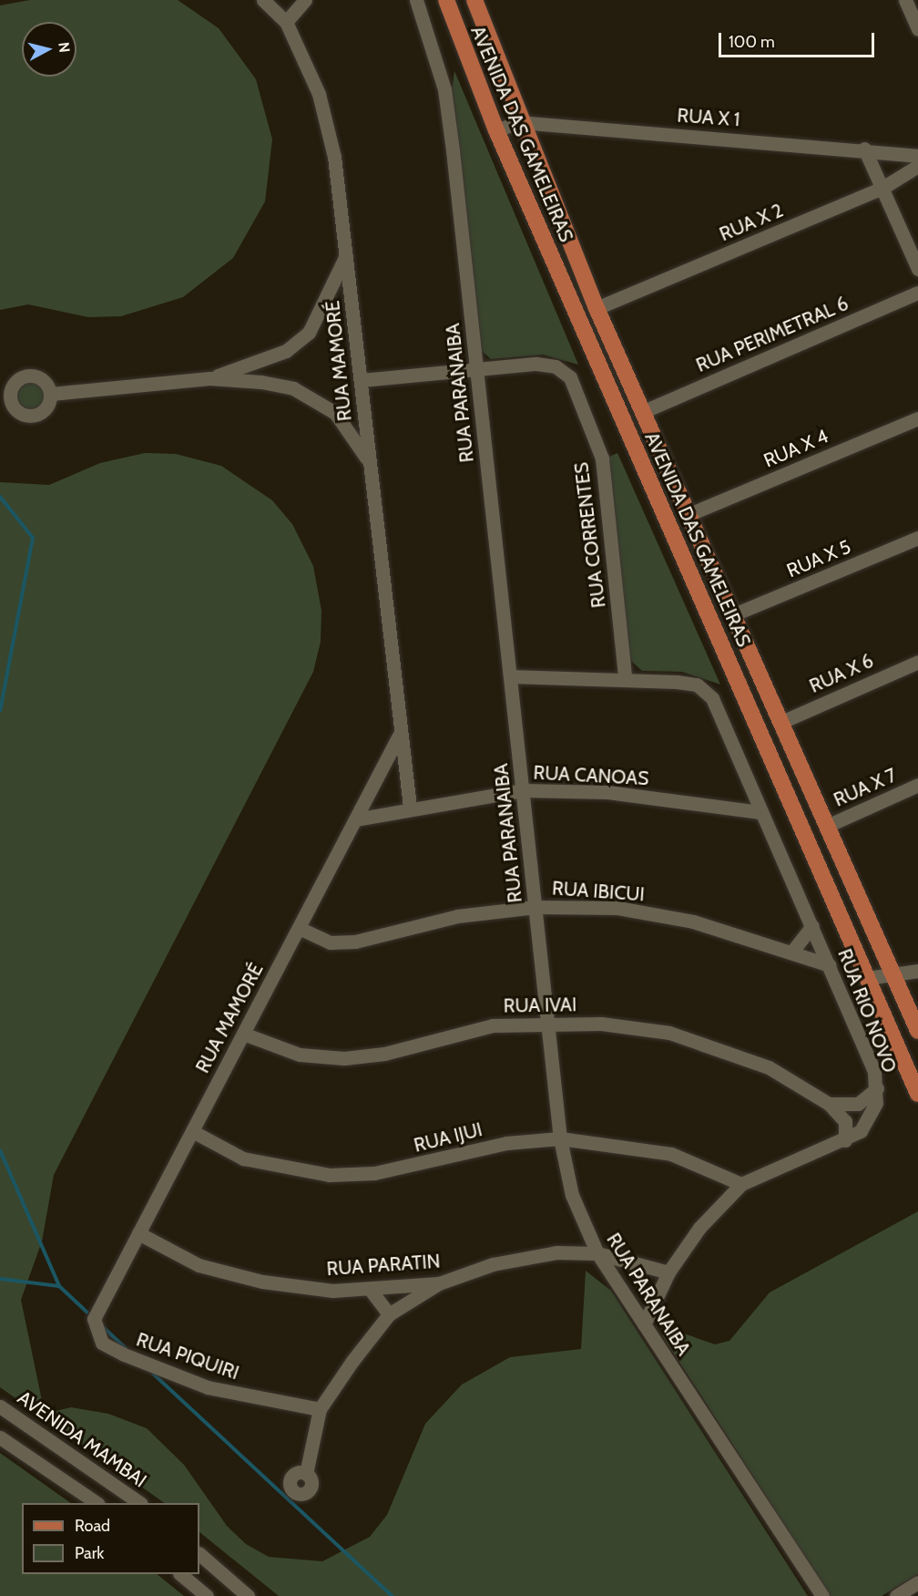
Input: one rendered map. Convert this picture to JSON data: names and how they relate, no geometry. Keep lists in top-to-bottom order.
{
  "streets": {
    "main road": ["AVENIDA DAS GAMELEIRAS"],
    "street": [
      "RUA X 1",
      "RUA X 2",
      "RUA PERIMETRAL 6",
      "RUA MAMORÉ",
      "RUA PARANAIBA",
      "RUA X 4",
      "RUA CORRENTES",
      "RUA X 5",
      "RUA X 6",
      "RUA CANOAS",
      "RUA X 7",
      "RUA IBICUI",
      "RUA IVAI",
      "RUA RIO NOVO",
      "RUA IJUI",
      "RUA PARATIN",
      "RUA PIQUIRI",
      "AVENIDA MAMBAI"
    ]
  },
  "crossings": [
    ["RUA X 1", "AVENIDA DAS GAMELEIRAS"],
    ["AVENIDA DAS GAMELEIRAS", "RUA X 2"],
    ["AVENIDA DAS GAMELEIRAS", "RUA PERIMETRAL 6"],
    ["AVENIDA DAS GAMELEIRAS", "RUA X 4"],
    ["AVENIDA DAS GAMELEIRAS", "RUA X 5"],
    ["AVENIDA DAS GAMELEIRAS", "RUA X 6"],
    ["AVENIDA DAS GAMELEIRAS", "RUA X 7"],
    ["RUA MAMORÉ", "RUA CORRENTES"],
    ["RUA MAMORÉ", "RUA CANOAS"],
    ["RUA MAMORÉ", "RUA IBICUI"],
    ["RUA MAMORÉ", "RUA IVAI"],
    ["RUA MAMORÉ", "RUA IJUI"],
    ["RUA MAMORÉ", "RUA PARATIN"],
    ["RUA MAMORÉ", "RUA PIQUIRI"],
    ["RUA PARANAIBA", "RUA CORRENTES"],
    ["RUA PARANAIBA", "RUA CANOAS"],
    ["RUA PARANAIBA", "RUA IBICUI"],
    ["RUA PARANAIBA", "RUA IVAI"],
    ["RUA PARANAIBA", "RUA RIO NOVO"],
    ["RUA PARANAIBA", "RUA IJUI"],
    ["RUA PARANAIBA", "RUA PARATIN"],
    ["RUA CORRENTES", "RUA RIO NOVO"],
    ["RUA CANOAS", "RUA RIO NOVO"],
    ["RUA IBICUI", "RUA RIO NOVO"],
    ["RUA IVAI", "RUA RIO NOVO"],
    ["RUA RIO NOVO", "RUA IJUI"],
    ["RUA RIO NOVO", "RUA PARATIN"]
  ],
  "legend": ["Road", "Park"],
  "scale_bar": "100 m",
  "north": "right"
}
